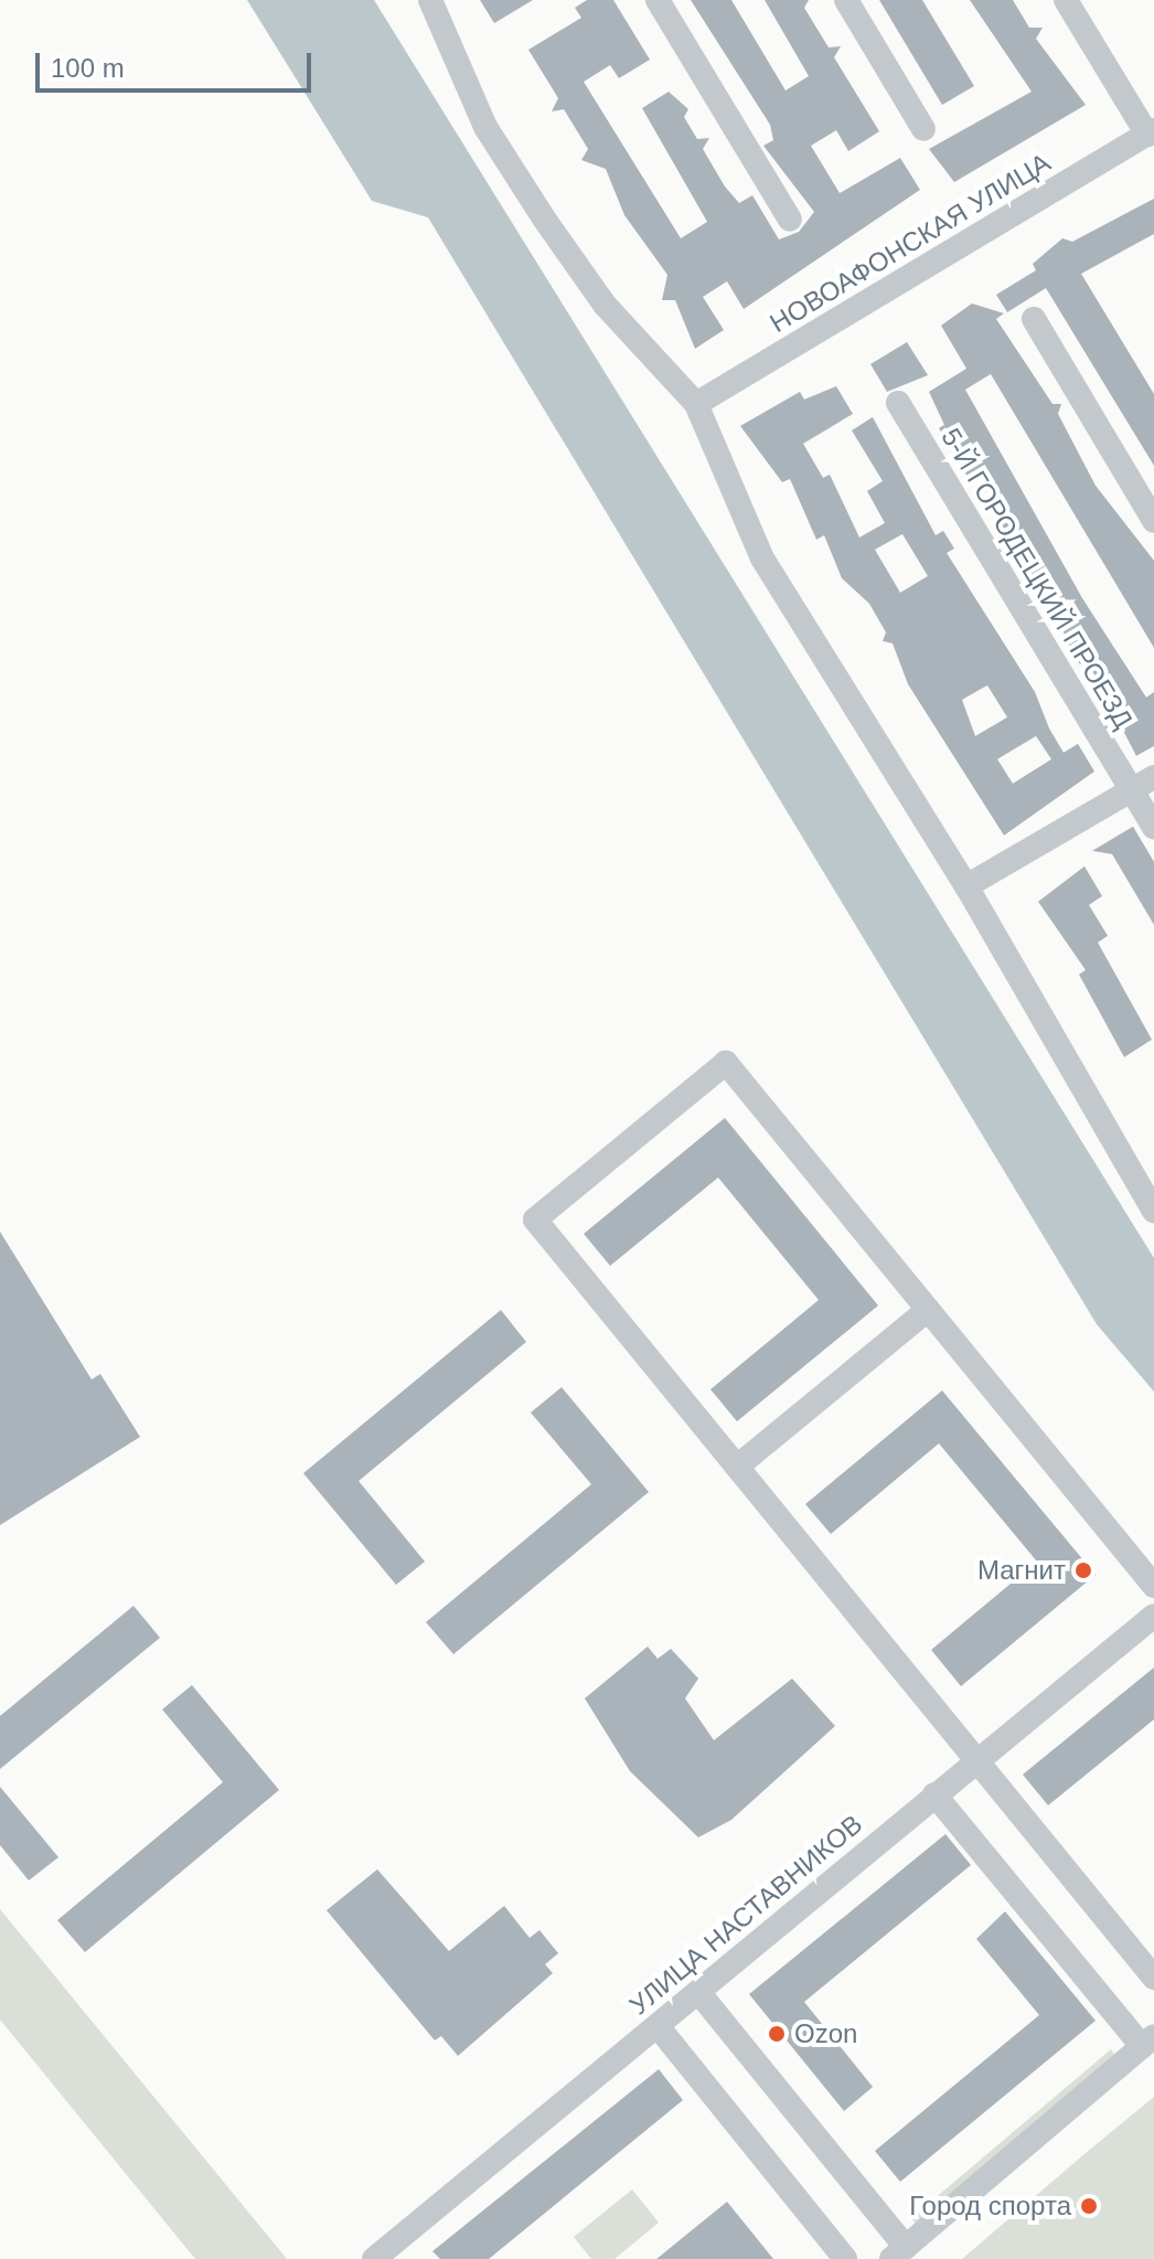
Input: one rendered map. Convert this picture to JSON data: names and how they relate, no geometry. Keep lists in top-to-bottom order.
{
  "streets": {
    "street": ["НОВОАФОНСКАЯ УЛИЦА", "5-Й ГОРОДЕЦКИЙ ПРОЕЗД", "УЛИЦА НАСТАВНИКОВ"]
  },
  "places": ["Магнит", "Ozon", "Город спорта"],
  "scale_bar": "100 m"
}
